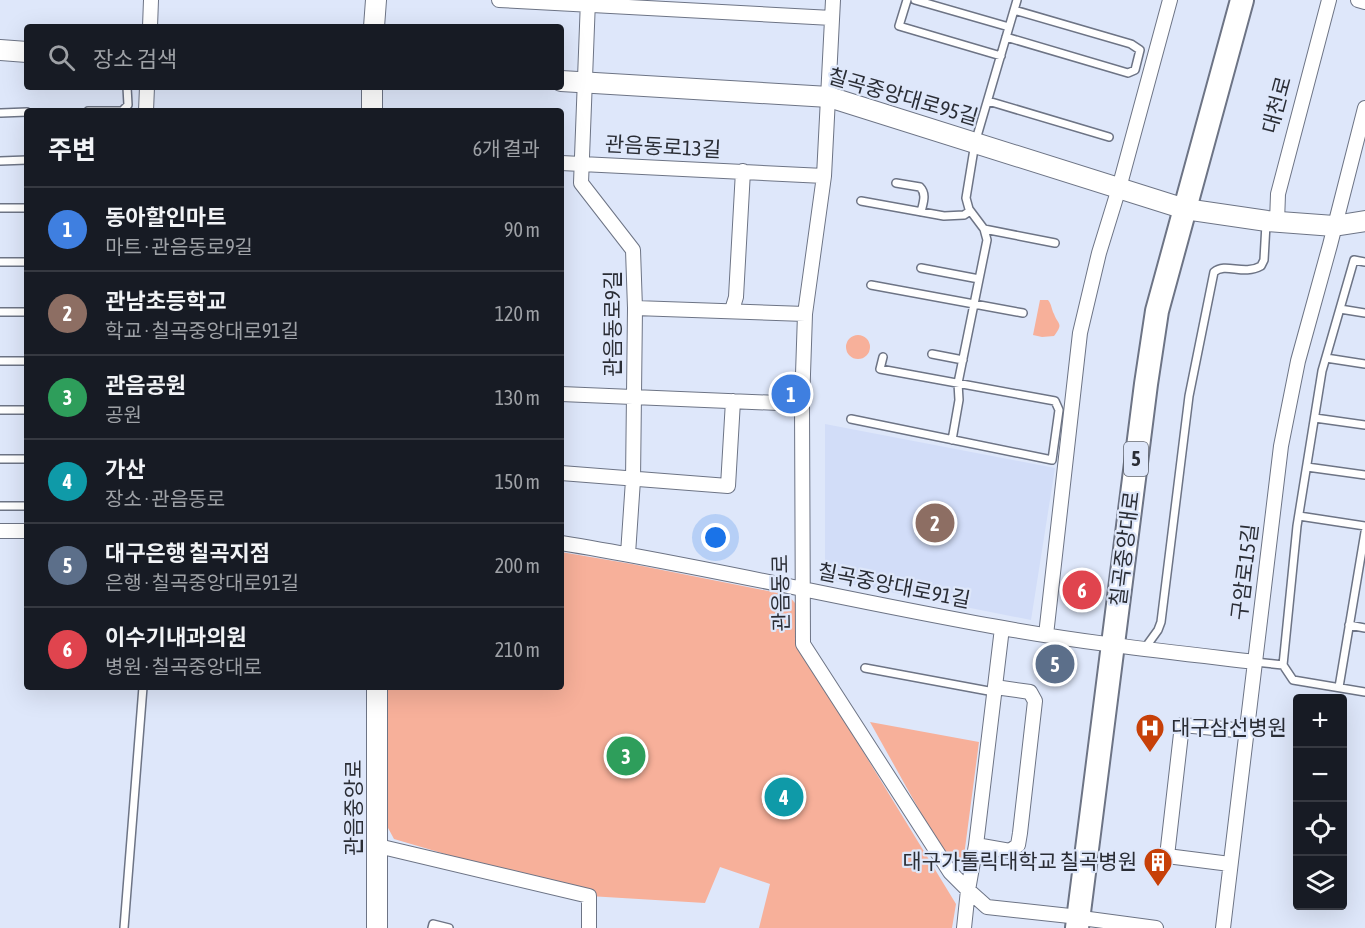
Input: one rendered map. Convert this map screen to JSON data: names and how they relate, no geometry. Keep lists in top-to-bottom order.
{
  "streets": {
    "main road": [
      "칠곡중앙대로95길",
      "5",
      "칠곡중앙대로",
      "관음중앙로"
    ],
    "street": [
      "대천로",
      "관음동로13길",
      "관음동로9길",
      "구암로15길",
      "칠곡중앙대로91길",
      "관음동로"
    ]
  },
  "crossings": [
    ["칠곡중앙대로95길", "칠곡중앙대로"],
    ["칠곡중앙대로95길", "관음동로"],
    ["관음동로13길", "관음동로9길"],
    ["관음동로13길", "관음동로"],
    ["관음동로9길", "칠곡중앙대로91길"],
    ["관음동로9길", "관음동로"],
    ["칠곡중앙대로", "칠곡중앙대로91길"],
    ["칠곡중앙대로", "관음동로"],
    ["구암로15길", "칠곡중앙대로91길"],
    ["칠곡중앙대로91길", "관음동로"]
  ],
  "places": {
    "hospital": ["대구삼선병원"],
    "building": ["대구가톨릭대학교 칠곡병원"]
  },
  "page": {
    "search": "장소 검색",
    "heading": ["주변", "6개 결과"],
    "list": [
      {
        "mark": "1",
        "name": "동아할인마트",
        "note": "마트 · 관음동로9길",
        "value": "90 m"
      },
      {
        "mark": "2",
        "name": "관남초등학교",
        "note": "학교 · 칠곡중앙대로91길",
        "value": "120 m"
      },
      {
        "mark": "3",
        "name": "관음공원",
        "note": "공원",
        "value": "130 m"
      },
      {
        "mark": "4",
        "name": "가산",
        "note": "장소 · 관음동로",
        "value": "150 m"
      },
      {
        "mark": "5",
        "name": "대구은행 칠곡지점",
        "note": "은행 · 칠곡중앙대로91길",
        "value": "200 m"
      },
      {
        "mark": "6",
        "name": "이수기내과의원",
        "note": "병원 · 칠곡중앙대로",
        "value": "210 m"
      }
    ],
    "pins": [
      "1",
      "2",
      "6",
      "5",
      "3",
      "4"
    ],
    "map_buttons": ["+", "−"]
  }
}
